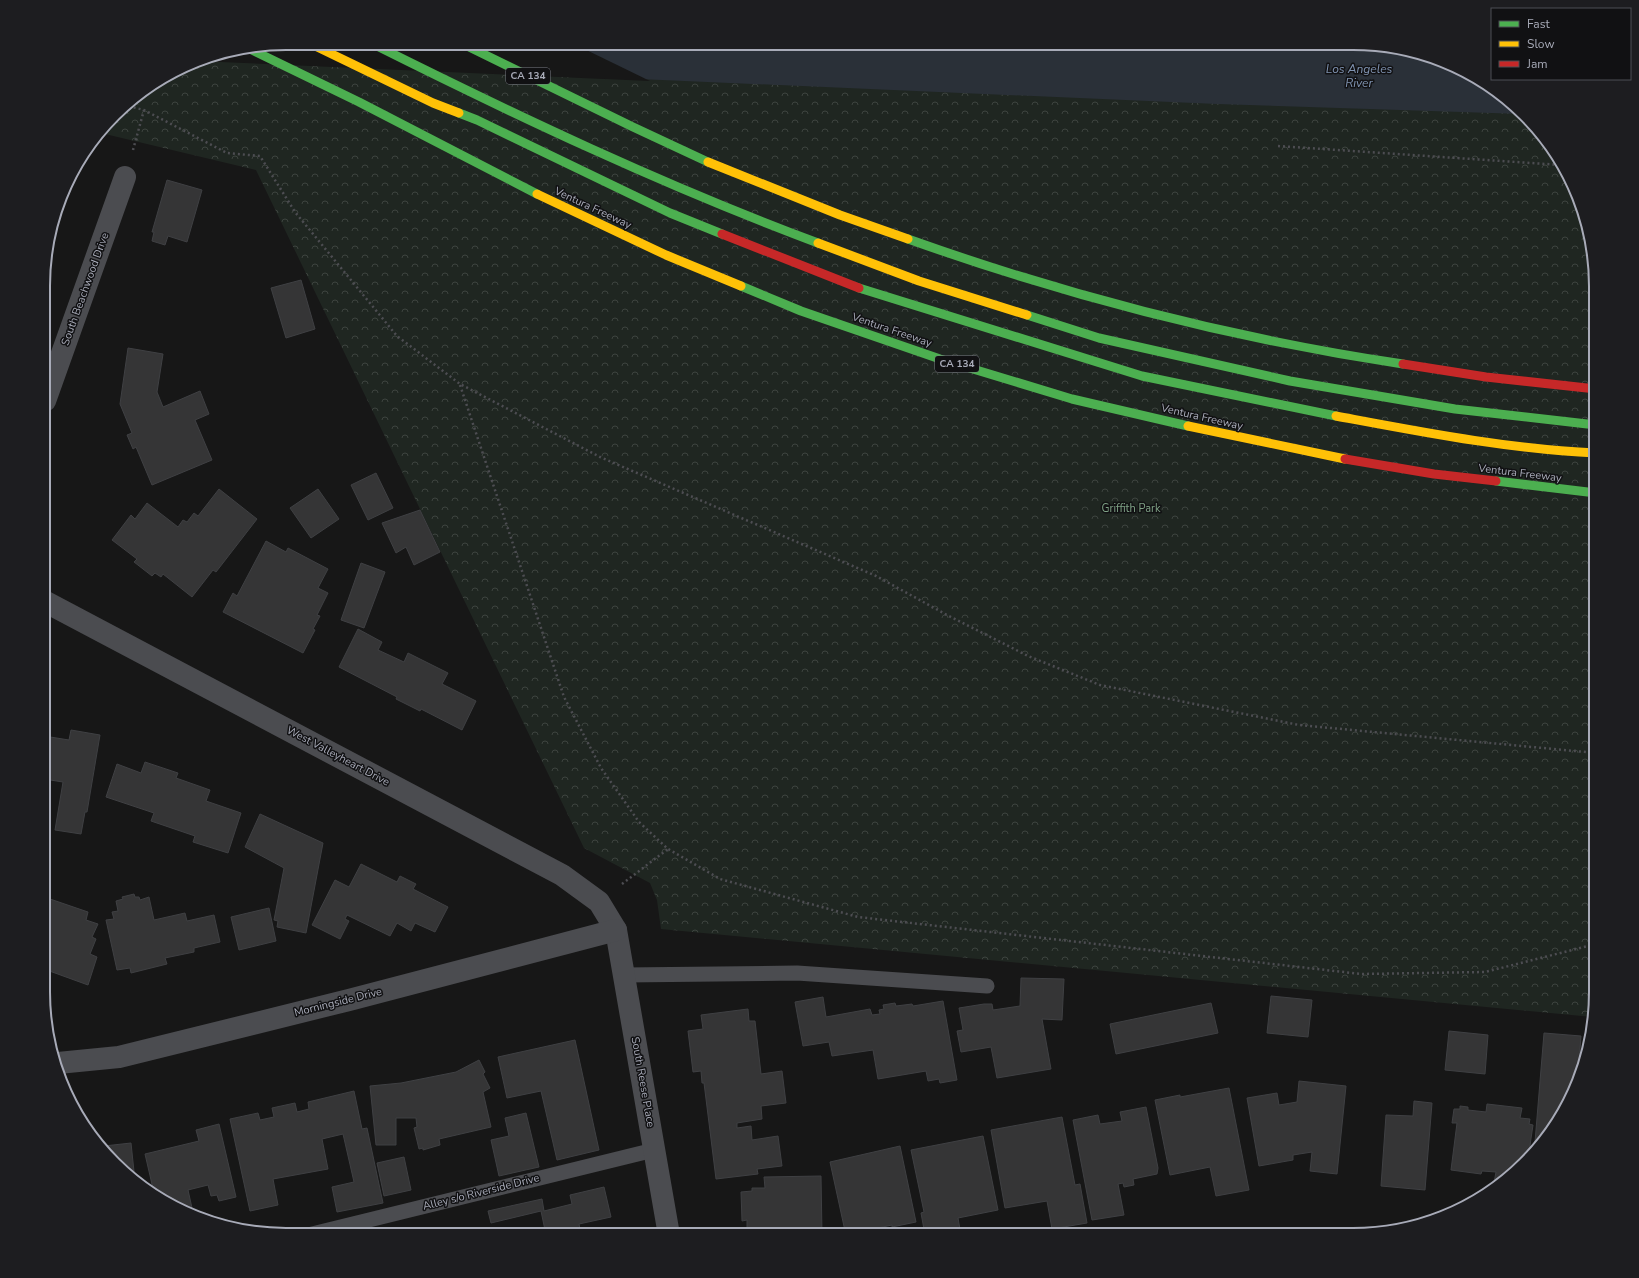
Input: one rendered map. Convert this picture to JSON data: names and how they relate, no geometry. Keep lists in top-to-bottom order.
{
  "streets": {
    "highway": ["CA 134", "Ventura Freeway"],
    "street": [
      "South Beachwood Drive",
      "West Valleyheart Drive",
      "Morningside Drive",
      "South Reese Place"
    ],
    "lane": ["Alley s/o Riverside Drive"]
  },
  "crossings": [
    ["West Valleyheart Drive", "Morningside Drive"],
    ["West Valleyheart Drive", "South Reese Place"],
    ["Morningside Drive", "South Reese Place"],
    ["South Reese Place", "Alley s/o Riverside Drive"]
  ],
  "water": ["Los Angeles River"],
  "parks": ["Griffith Park"],
  "legend": ["Fast", "Slow", "Jam"]
}
